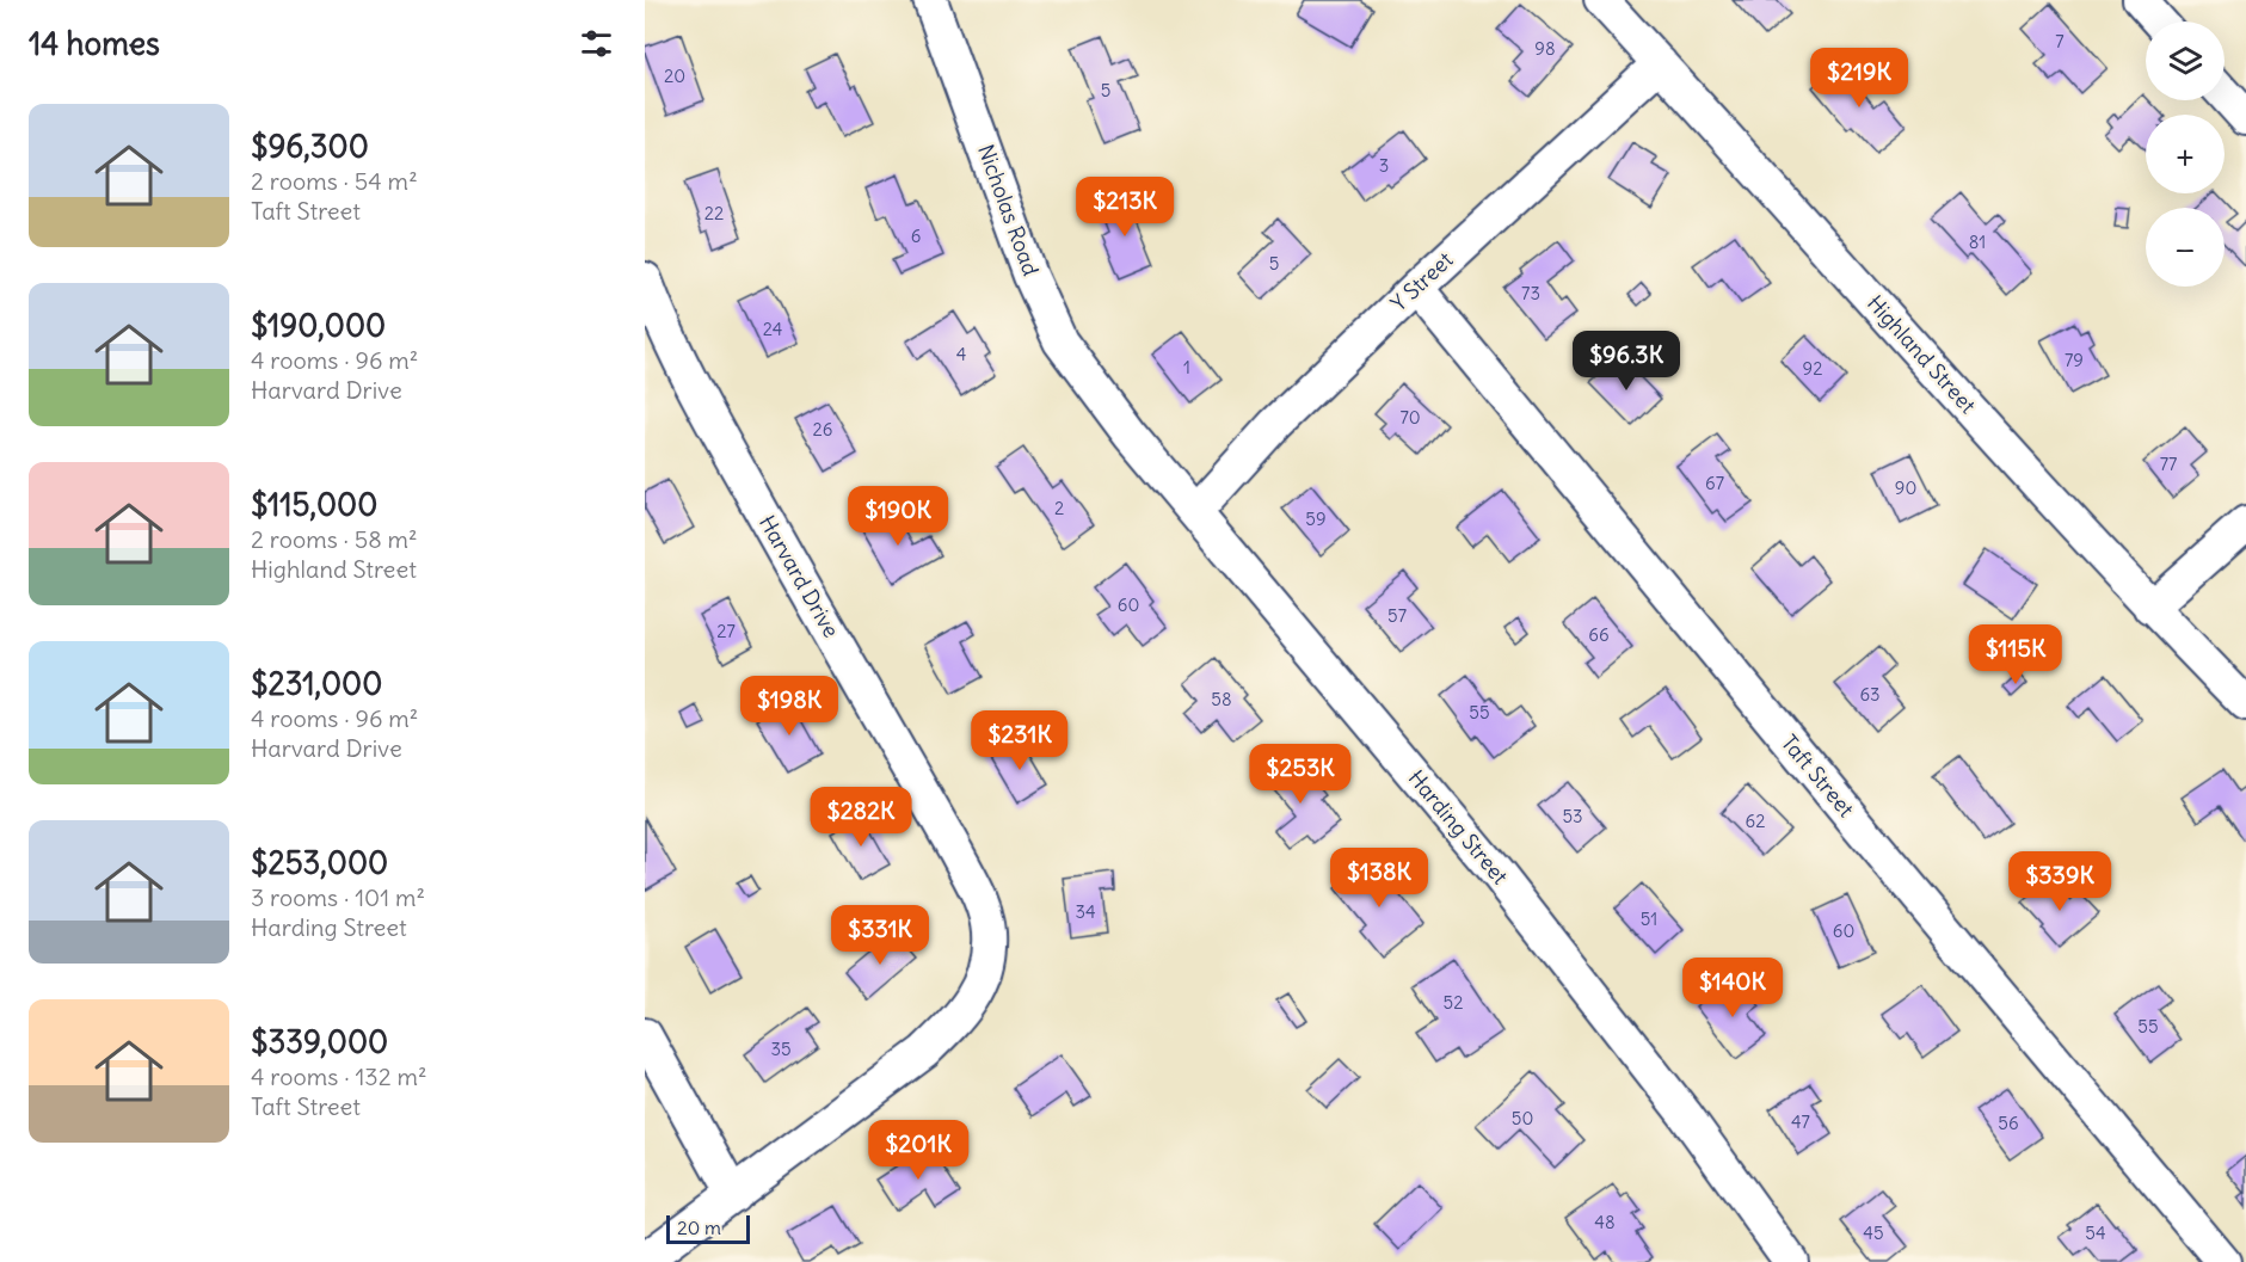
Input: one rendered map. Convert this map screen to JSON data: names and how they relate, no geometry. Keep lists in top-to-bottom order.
{
  "streets": {
    "street": [
      "Nicholas Road",
      "Y Street",
      "Highland Street",
      "Harvard Drive",
      "Taft Street",
      "Harding Street"
    ]
  },
  "crossings": [
    ["Nicholas Road", "Harding Street"],
    ["Y Street", "Highland Street"],
    ["Y Street", "Taft Street"],
    ["Y Street", "Harding Street"]
  ],
  "house_numbers": [
    "7",
    "98",
    "20",
    "5",
    "3",
    "22",
    "6",
    "81",
    "5",
    "73",
    "24",
    "4",
    "79",
    "1",
    "92",
    "70",
    "26",
    "77",
    "67",
    "90",
    "2",
    "59",
    "60",
    "57",
    "27",
    "66",
    "63",
    "58",
    "55",
    "53",
    "62",
    "34",
    "51",
    "60",
    "52",
    "55",
    "35",
    "50",
    "47",
    "56",
    "48",
    "45",
    "54"
  ],
  "scale_bar": "20 m",
  "page": {
    "heading": "14 homes",
    "map_buttons": ["+", "−"],
    "price": [
      "$219K",
      "$213K",
      "$96.3K",
      "$190K",
      "$115K",
      "$198K",
      "$231K",
      "$253K",
      "$282K",
      "$138K",
      "$339K",
      "$331K",
      "$140K",
      "$201K"
    ],
    "list": [
      {
        "name": "$96,300",
        "note": "2 rooms · 54 m² · Taft Street"
      },
      {
        "name": "$190,000",
        "note": "4 rooms · 96 m² · Harvard Drive"
      },
      {
        "name": "$115,000",
        "note": "2 rooms · 58 m² · Highland Street"
      },
      {
        "name": "$231,000",
        "note": "4 rooms · 96 m² · Harvard Drive"
      },
      {
        "name": "$253,000",
        "note": "3 rooms · 101 m² · Harding Street"
      },
      {
        "name": "$339,000",
        "note": "4 rooms · 132 m² · Taft Street"
      }
    ],
    "scale": "20 m"
  }
}
